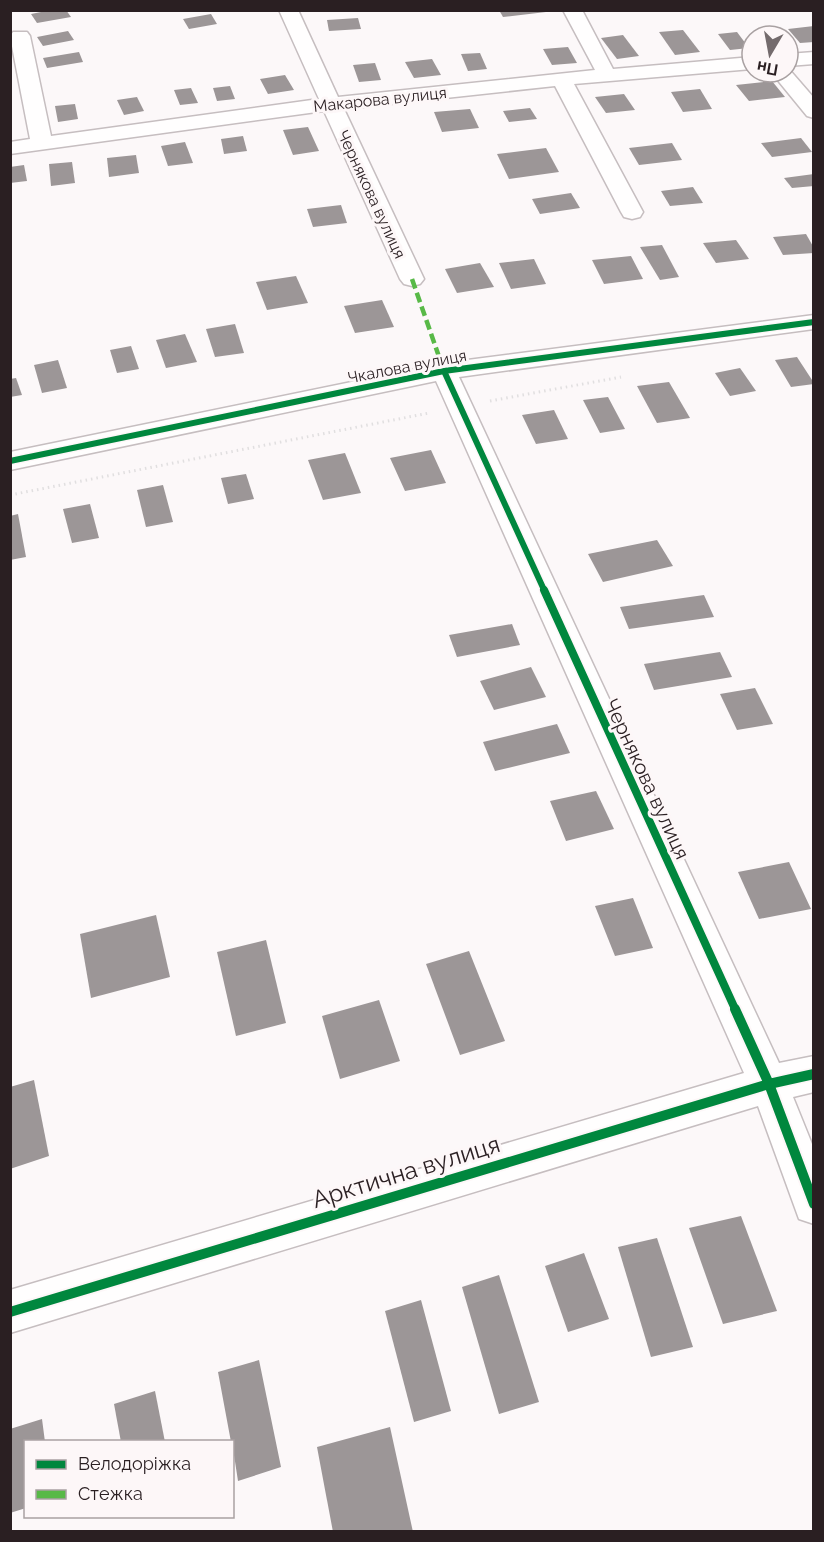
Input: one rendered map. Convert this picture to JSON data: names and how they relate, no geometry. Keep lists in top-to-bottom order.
{
  "streets": {
    "street": [
      "Макарова вулиця",
      "Чернякова вулиця",
      "Чкалова вулиця",
      "Арктична вулиця"
    ]
  },
  "crossings": [
    ["Макарова вулиця", "Чернякова вулиця"],
    ["Чернякова вулиця", "Чкалова вулиця"],
    ["Чернякова вулиця", "Арктична вулиця"]
  ],
  "legend": ["Велодоріжка", "Стежка"],
  "north": "bottom"
}
